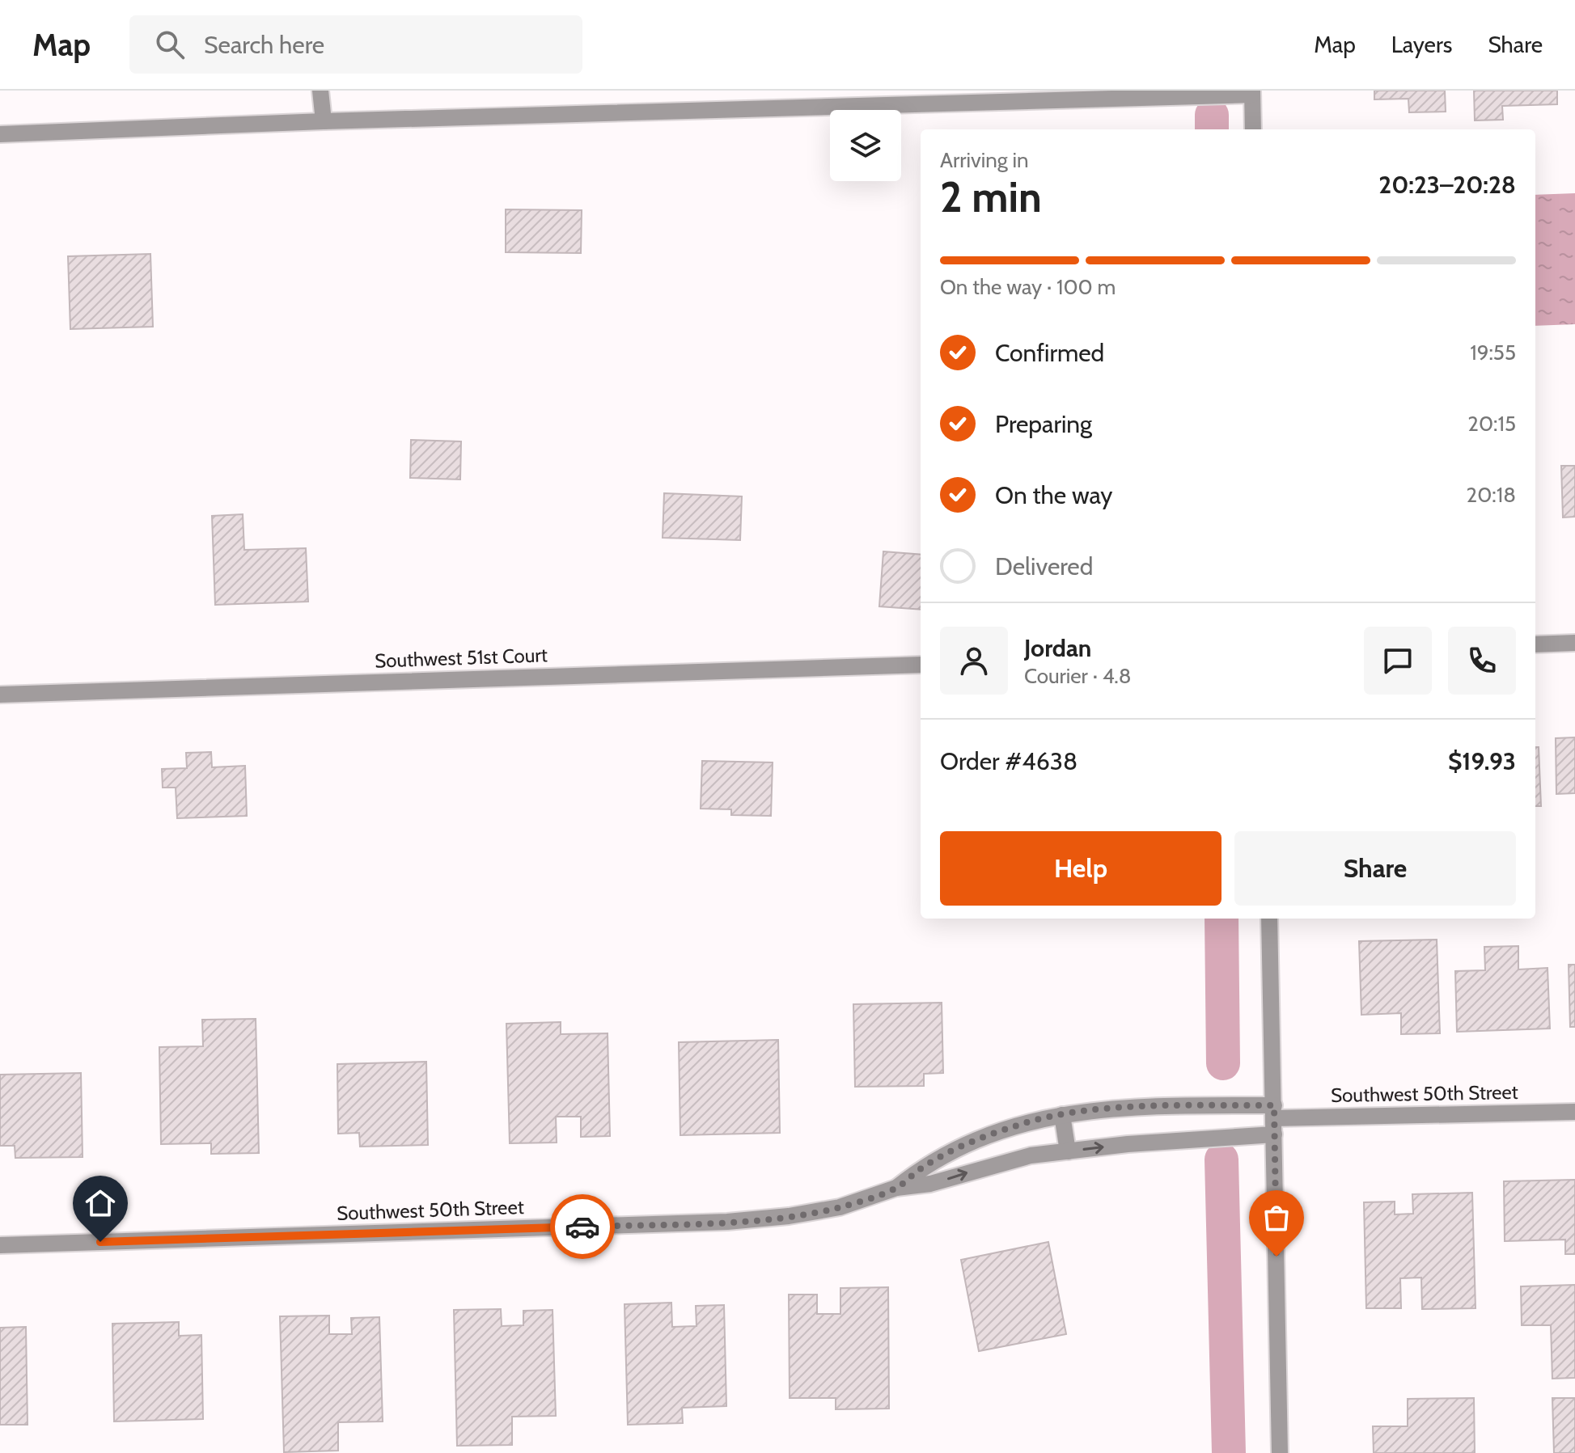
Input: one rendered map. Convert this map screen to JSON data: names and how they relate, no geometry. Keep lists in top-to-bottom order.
{
  "streets": {
    "street": ["Southwest 51st Court", "Southwest 50th Street"]
  },
  "page": {
    "header": "Map",
    "search": "Search here",
    "nav": ["Map", "Layers", "Share"],
    "heading": ["2 min", "Arriving in", "20:23–20:28"],
    "panel": [
      "Jordan",
      "Courier · 4.8",
      "Order #4638",
      "$19.93"
    ],
    "bar": "On the way · 100 m",
    "list": [
      ["Confirmed", "19:55"],
      ["Preparing", "20:15"],
      ["On the way", "20:18"],
      "Delivered"
    ],
    "buttons": ["Help", "Share"]
  }
}
